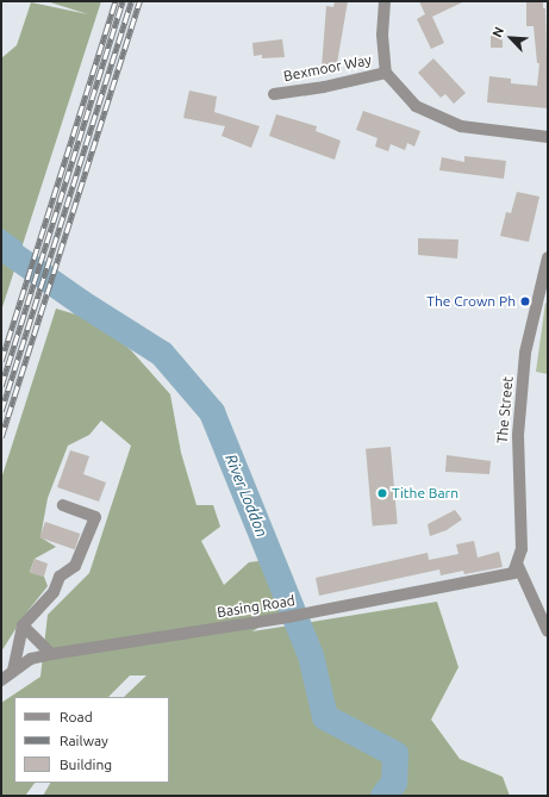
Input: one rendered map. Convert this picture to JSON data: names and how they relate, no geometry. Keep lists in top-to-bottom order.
{
  "streets": {
    "street": ["Bexmoor Way", "The Street", "Basing Road"]
  },
  "crossings": [
    ["The Street", "Basing Road"]
  ],
  "water": ["River Loddon"],
  "places": ["The Crown Ph", "Tithe Barn"],
  "legend": ["Road", "Railway", "Building"],
  "north": "top left"
}
